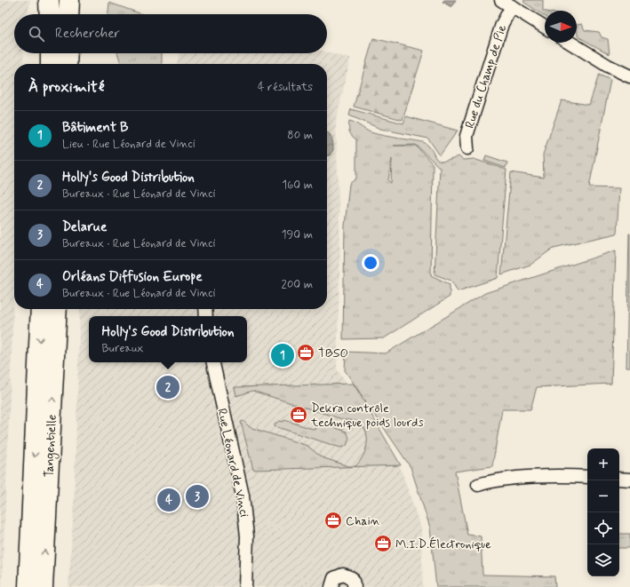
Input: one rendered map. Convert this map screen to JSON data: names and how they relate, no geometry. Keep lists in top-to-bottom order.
{
  "streets": {
    "highway": ["Tangentielle"],
    "street": ["Rue du Champ de Pie", "Rue Léonard de Vinci"]
  },
  "places": {
    "office": [
      "TBSO",
      "Dekra contrôle technique poids lourds",
      "Chain",
      "M.I.D.Électronique"
    ]
  },
  "north": "right",
  "page": {
    "search": "Rechercher",
    "heading": ["À proximité", "4 résultats"],
    "list": [
      {
        "mark": "1",
        "name": "Bâtiment B",
        "note": "Lieu · Rue Léonard de Vinci",
        "value": "80 m"
      },
      {
        "mark": "2",
        "name": "Holly's Good Distribution",
        "note": "Bureaux · Rue Léonard de Vinci",
        "value": "160 m"
      },
      {
        "mark": "3",
        "name": "Delarue",
        "note": "Bureaux · Rue Léonard de Vinci",
        "value": "190 m"
      },
      {
        "mark": "4",
        "name": "Orléans Diffusion Europe",
        "note": "Bureaux · Rue Léonard de Vinci",
        "value": "200 m"
      }
    ],
    "popup": ["Holly's Good Distribution", "Bureaux"],
    "pins": [
      "1",
      "2",
      "3",
      "4"
    ],
    "map_buttons": ["+", "−"]
  }
}
